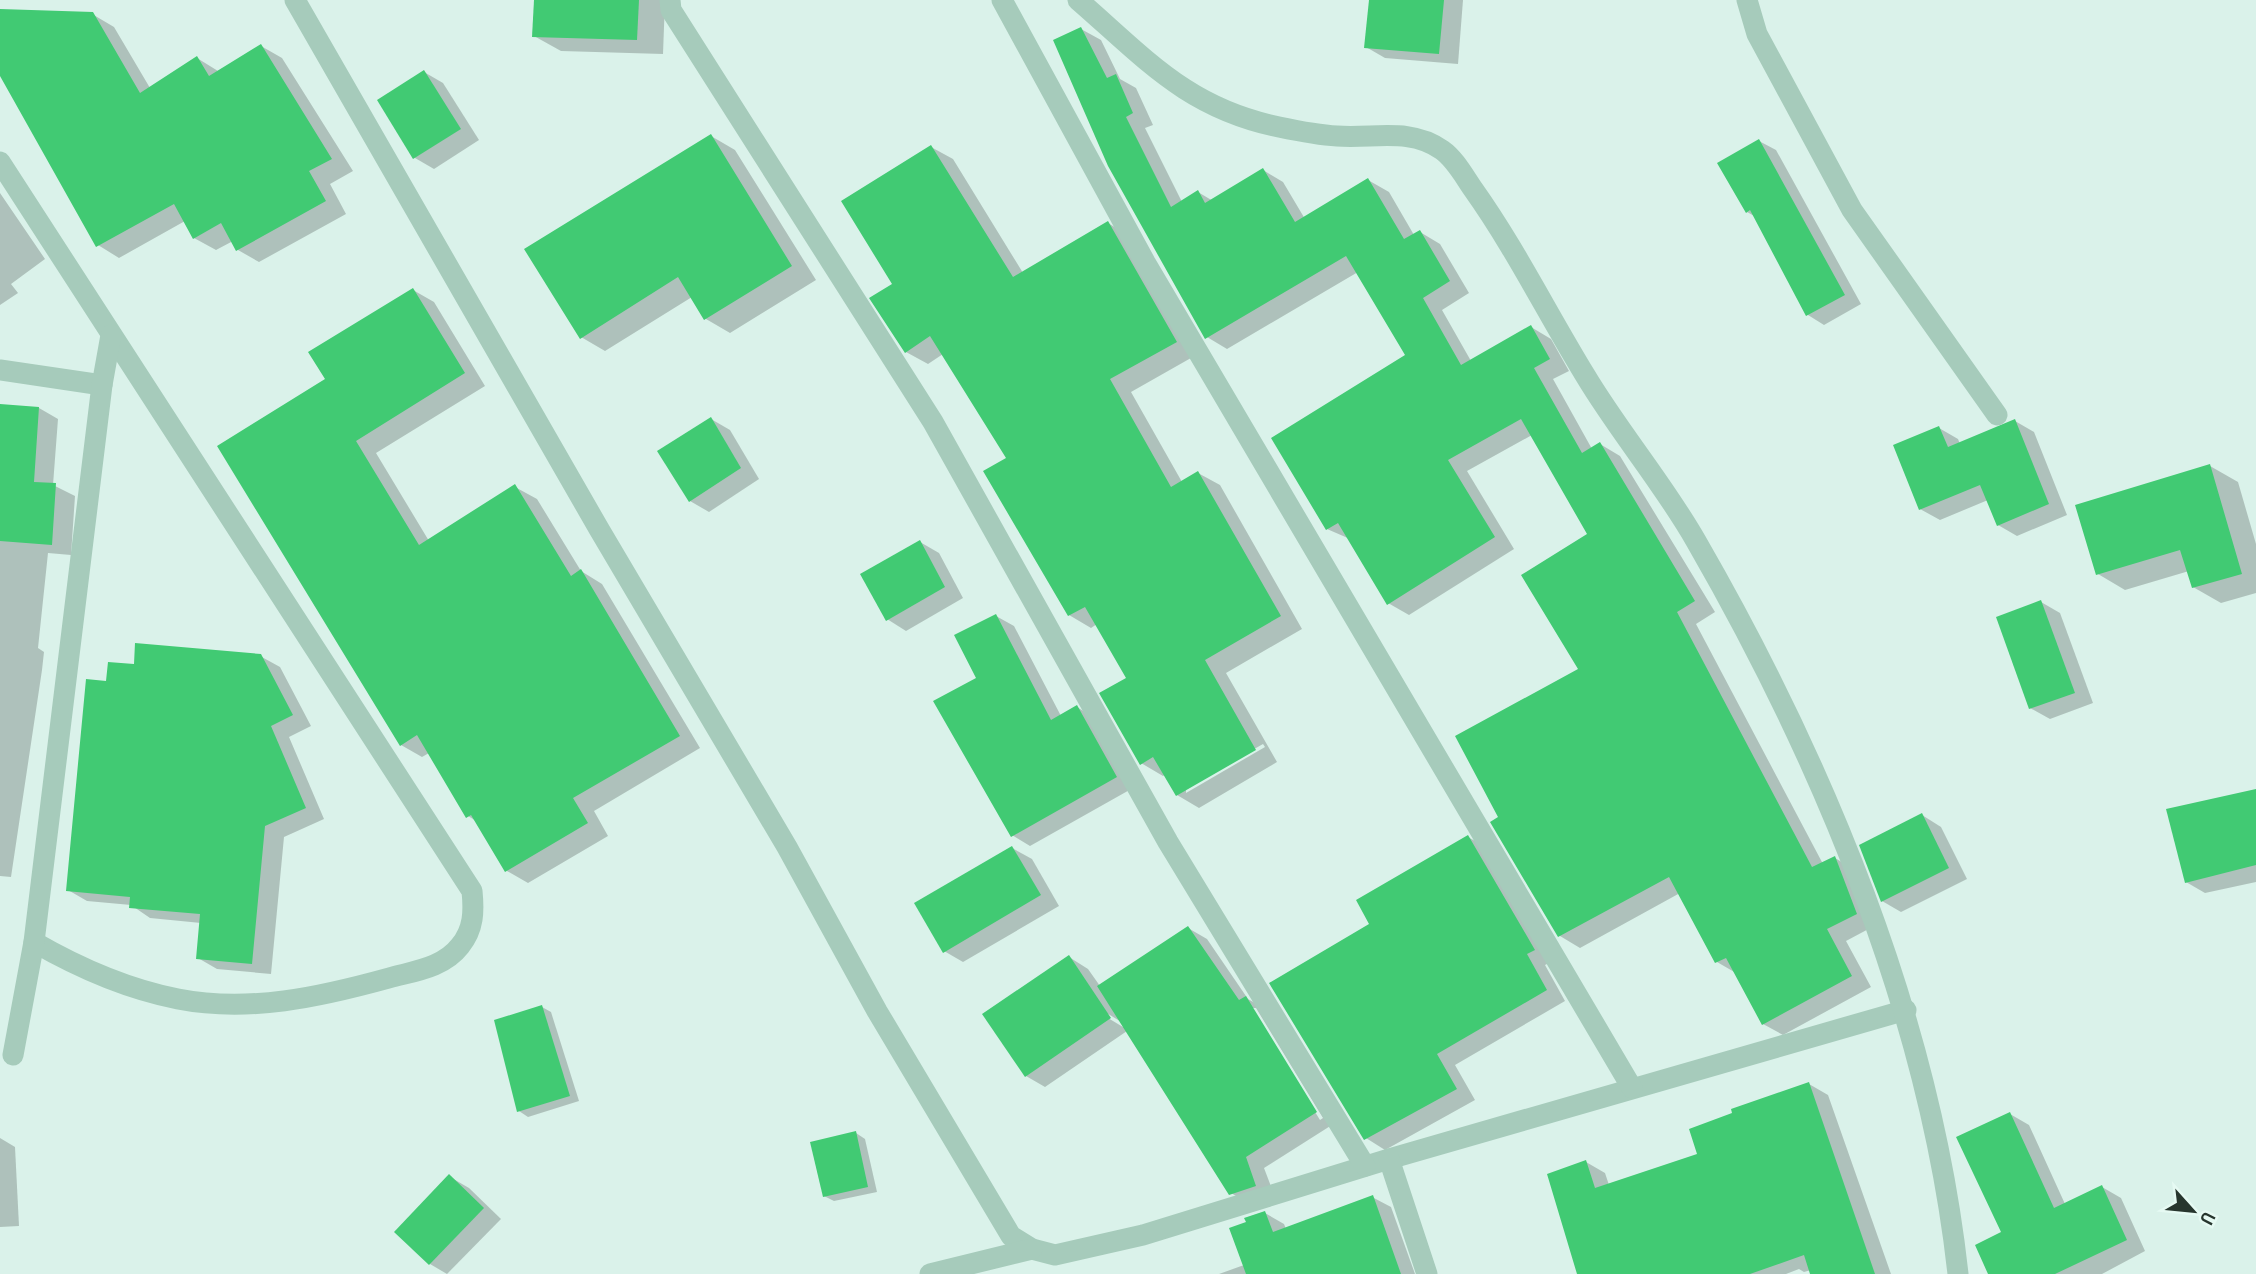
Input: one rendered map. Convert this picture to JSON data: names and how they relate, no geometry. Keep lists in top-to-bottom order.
{
  "north": "bottom right"
}
